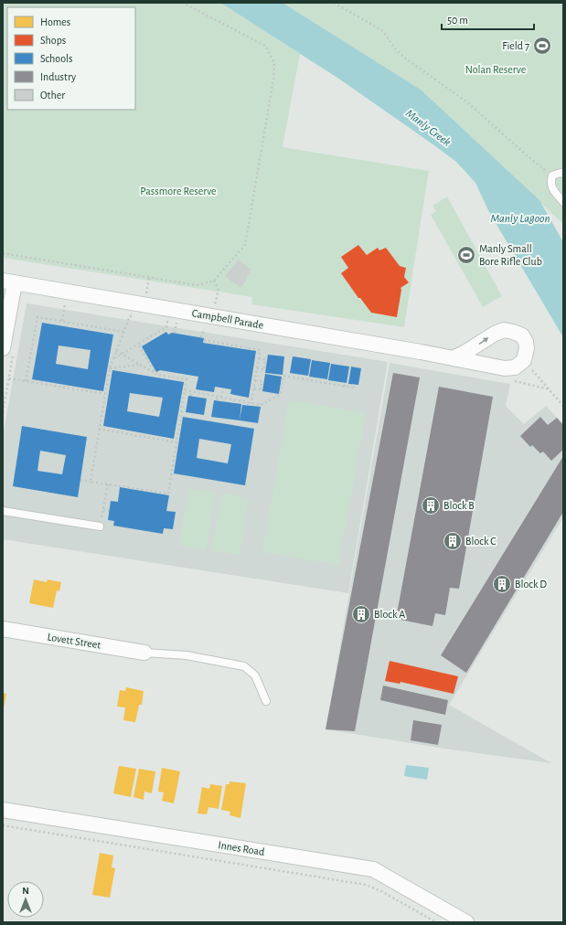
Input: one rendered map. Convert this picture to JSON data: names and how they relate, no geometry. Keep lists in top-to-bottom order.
{
  "streets": {
    "street": ["Campbell Parade", "Lovett Street", "Innes Road"]
  },
  "water": ["Manly Creek", "Manly Lagoon"],
  "parks": ["Nolan Reserve", "Passmore Reserve"],
  "places": {
    "sports": ["Field 7", "Manly Small Bore Rifle Club"],
    "building": [
      "Block B",
      "Block C",
      "Block D",
      "Block A"
    ]
  },
  "legend": [
    "Homes",
    "Shops",
    "Schools",
    "Industry",
    "Other"
  ],
  "scale_bar": "50 m",
  "north": "top"
}
